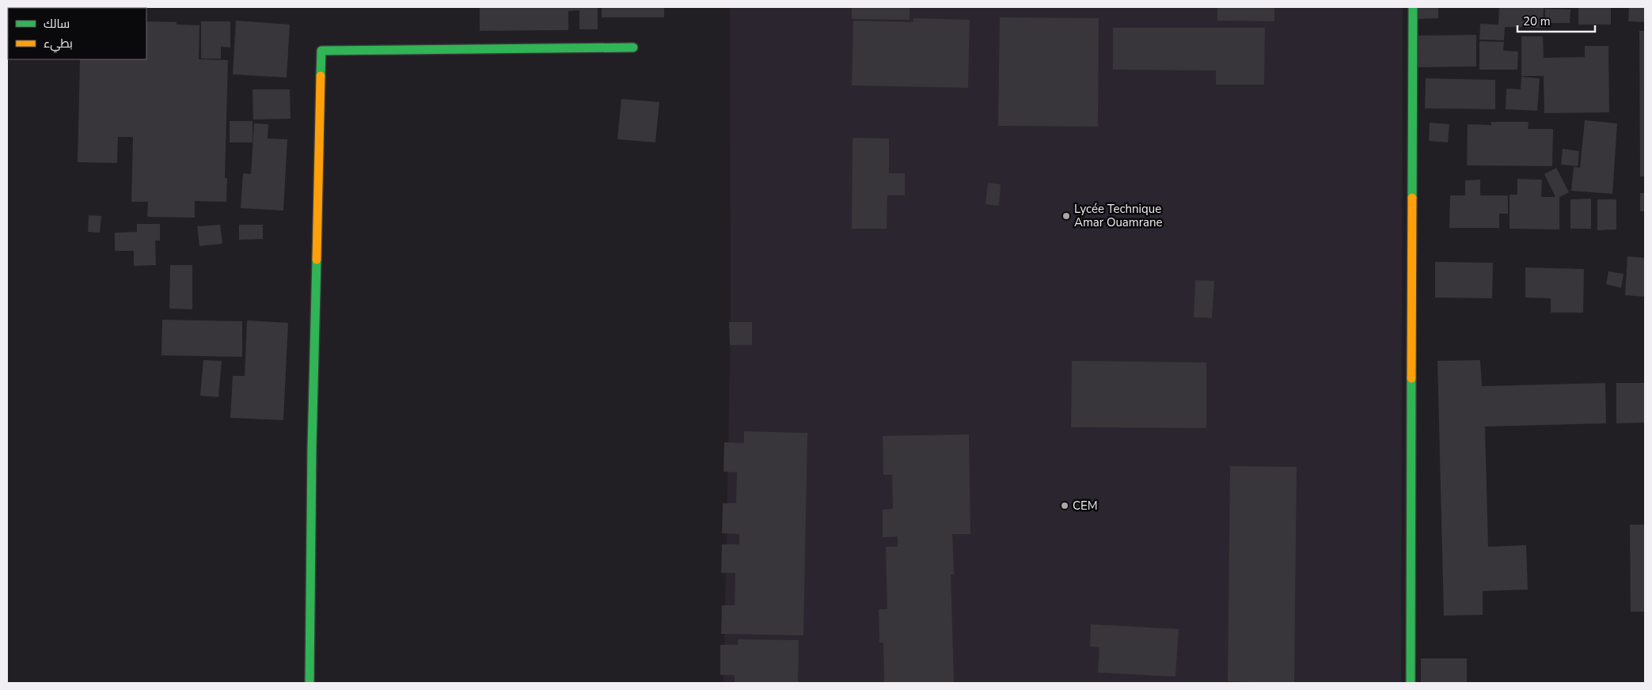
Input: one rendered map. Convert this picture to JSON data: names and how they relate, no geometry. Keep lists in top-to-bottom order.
{
  "places": ["Lycée Technique Amar Ouamrane", "CEM"],
  "legend": ["سالك", "بطيء"],
  "scale_bar": "20 m"
}
